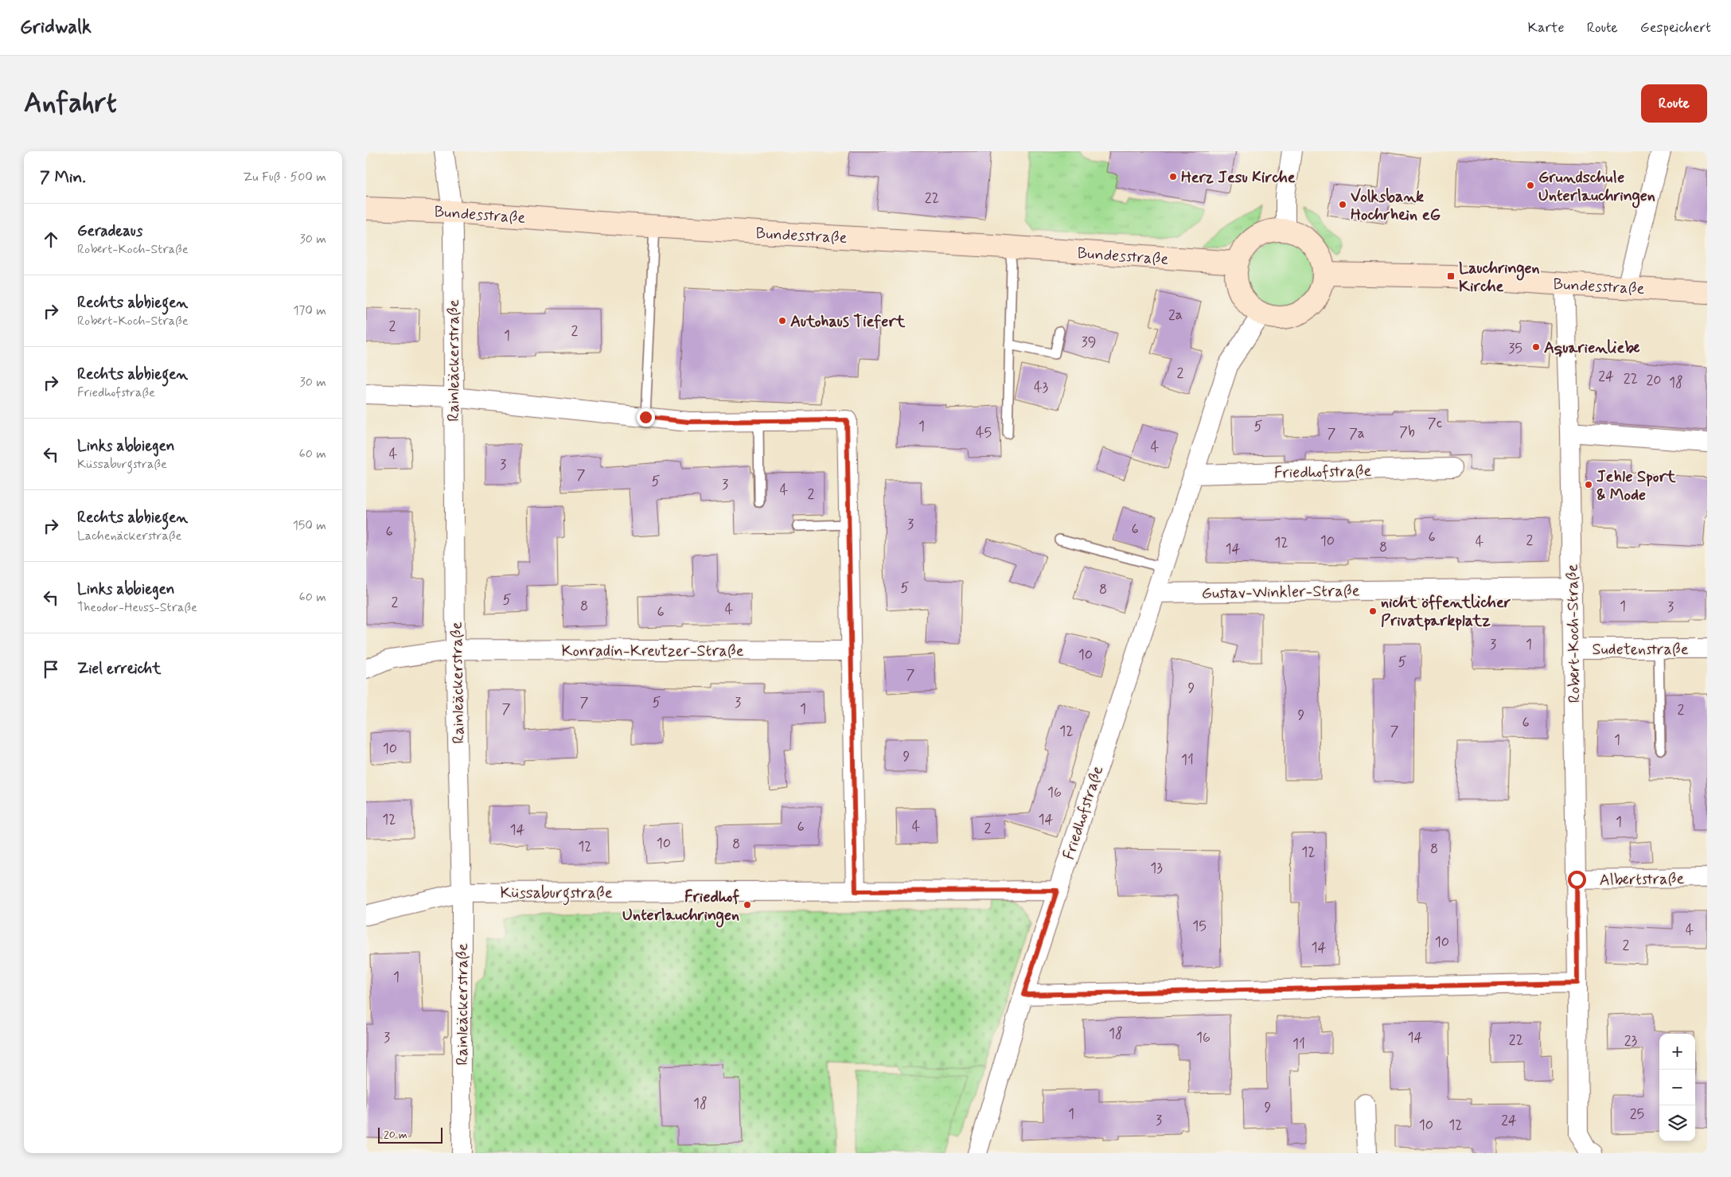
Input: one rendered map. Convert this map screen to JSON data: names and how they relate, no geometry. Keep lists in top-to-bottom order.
{
  "streets": {
    "main road": ["Bundesstraße"],
    "street": [
      "Rainleäckerstraße",
      "Friedhofstraße",
      "Gustav-Winkler-Straße",
      "Robert-Koch-Straße",
      "Sudetenstraße",
      "Konradin-Kreutzer-Straße",
      "Albertstraße",
      "Küssaburgstraße"
    ]
  },
  "crossings": [
    ["Bundesstraße", "Rainleäckerstraße"],
    ["Bundesstraße", "Friedhofstraße"],
    ["Bundesstraße", "Robert-Koch-Straße"],
    ["Rainleäckerstraße", "Konradin-Kreutzer-Straße"],
    ["Rainleäckerstraße", "Küssaburgstraße"],
    ["Friedhofstraße", "Gustav-Winkler-Straße"],
    ["Friedhofstraße", "Küssaburgstraße"],
    ["Gustav-Winkler-Straße", "Robert-Koch-Straße"],
    ["Robert-Koch-Straße", "Sudetenstraße"],
    ["Robert-Koch-Straße", "Albertstraße"]
  ],
  "places": {
    "other": [
      "Herz Jesu Kirche",
      "Grundschule Unterlauchringen",
      "Volksbank Hochrhein eG",
      "Autohaus Tiefert",
      "Aquarienliebe",
      "Jehle Sport & Mode",
      "nicht öffentlicher Privatparkplatz",
      "Friedhof Unterlauchringen"
    ],
    "transit": ["Lauchringen Kirche"]
  },
  "house_numbers": [
    "22",
    "2a",
    "2",
    "2",
    "1",
    "39",
    "35",
    "2",
    "24",
    "22",
    "20",
    "18",
    "43",
    "7c",
    "1",
    "5",
    "7b",
    "45",
    "7",
    "7a",
    "4",
    "4",
    "3",
    "7",
    "5",
    "3",
    "4",
    "2",
    "3",
    "6",
    "6",
    "6",
    "2",
    "10",
    "4",
    "12",
    "8",
    "14",
    "5",
    "8",
    "5",
    "2",
    "8",
    "1",
    "3",
    "4",
    "6",
    "3",
    "1",
    "10",
    "5",
    "7",
    "9",
    "7",
    "5",
    "3",
    "7",
    "1",
    "2",
    "9",
    "6",
    "12",
    "7",
    "1",
    "10",
    "9",
    "11",
    "16",
    "12",
    "14",
    "1",
    "6",
    "4",
    "2",
    "14",
    "10",
    "8",
    "12",
    "8",
    "12",
    "13",
    "15",
    "4",
    "10",
    "2",
    "14",
    "1",
    "18",
    "3",
    "16",
    "14",
    "22",
    "23",
    "11",
    "18",
    "9",
    "1",
    "25",
    "3",
    "24",
    "10",
    "12"
  ],
  "scale_bar": "20 m",
  "page": {
    "header": "Gridwalk",
    "nav": ["Karte", "Route", "Gespeichert"],
    "buttons": "Route",
    "title": "Anfahrt",
    "heading": ["7 Min.", "Zu Fuß · 500 m"],
    "list": [
      ["Geradeaus", "Robert-Koch-Straße", "30 m"],
      ["Rechts abbiegen", "Robert-Koch-Straße", "170 m"],
      ["Rechts abbiegen", "Friedhofstraße", "30 m"],
      ["Links abbiegen", "Küssaburgstraße", "60 m"],
      ["Rechts abbiegen", "Lachenäckerstraße", "150 m"],
      ["Links abbiegen", "Theodor-Heuss-Straße", "60 m"],
      "Ziel erreicht"
    ],
    "map_buttons": ["+", "−"],
    "scale": "20 m"
  }
}
